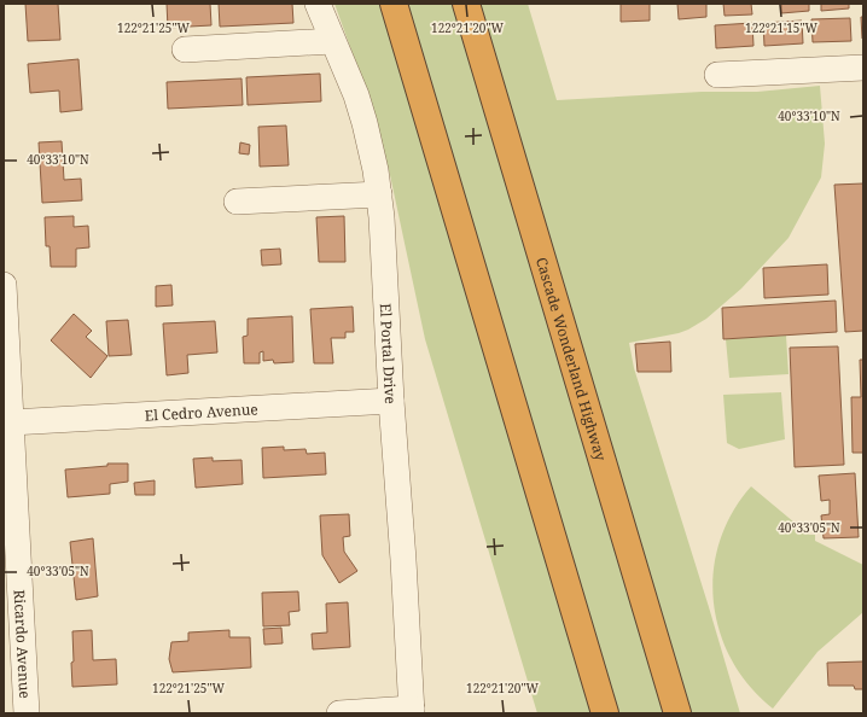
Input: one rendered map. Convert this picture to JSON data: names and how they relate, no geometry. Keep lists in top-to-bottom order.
{
  "streets": {
    "highway": ["Cascade Wonderland Highway"],
    "street": ["El Portal Drive", "El Cedro Avenue", "Ricardo Avenue"]
  },
  "crossings": [
    ["El Portal Drive", "El Cedro Avenue"],
    ["El Cedro Avenue", "Ricardo Avenue"]
  ],
  "coordinates": [
    "122°21'25\"W",
    "122°21'20\"W",
    "122°21'15\"W",
    "40°33'10\"N",
    "40°33'05\"N"
  ]
}
